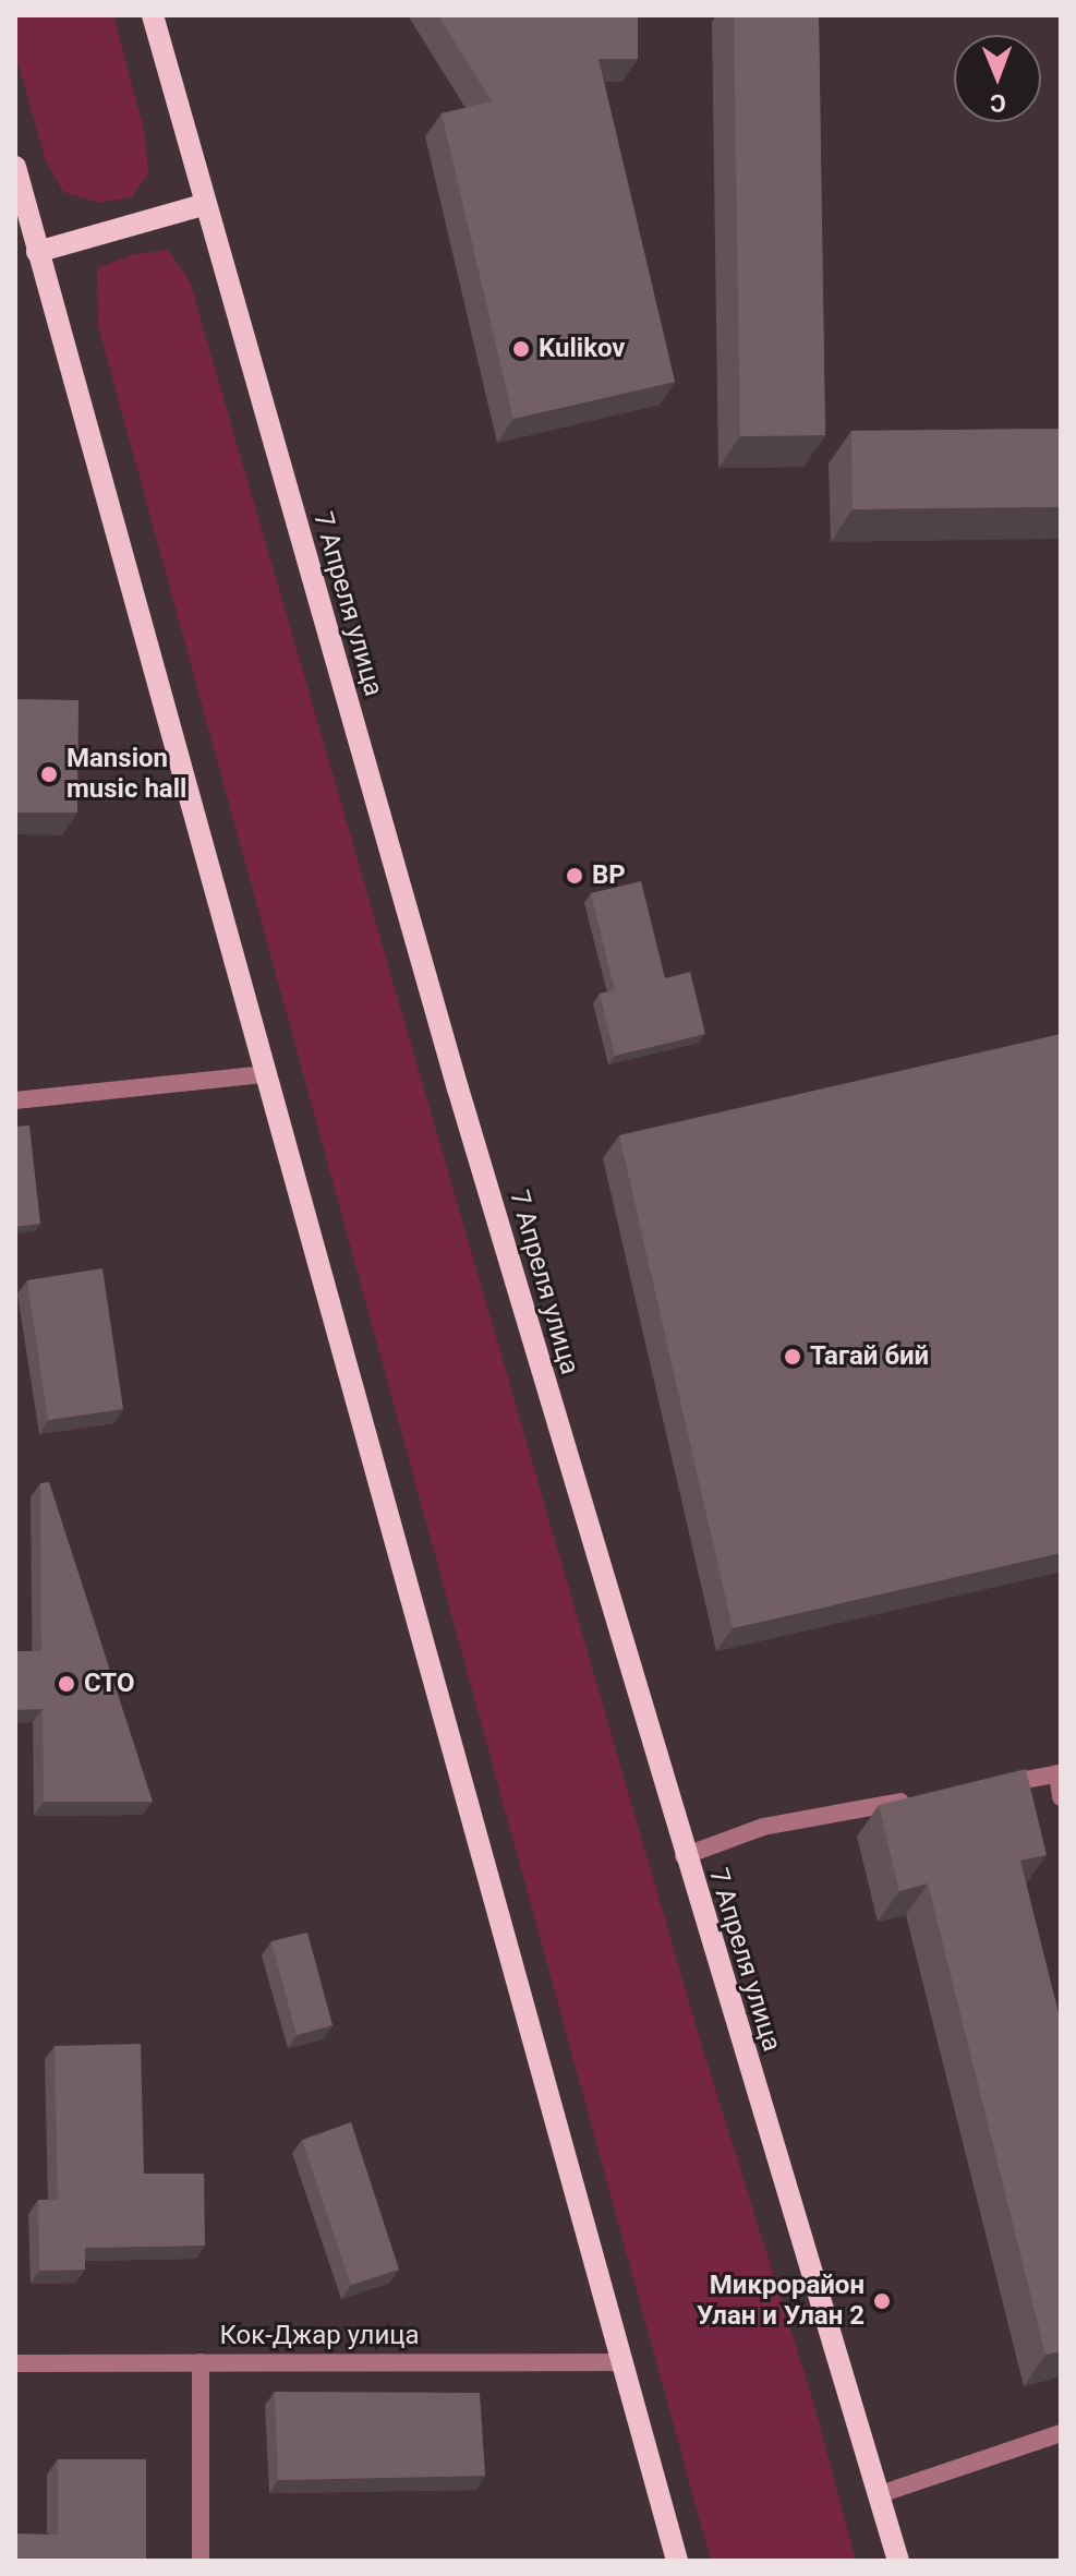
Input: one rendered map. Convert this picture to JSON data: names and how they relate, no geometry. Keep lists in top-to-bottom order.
{
  "streets": {
    "main road": ["7 Апреля улица"],
    "street": ["Кок-Джар улица"]
  },
  "places": [
    "Kulikov",
    "Mansion music hall",
    "BP",
    "Тагай бий",
    "СТО",
    "Микрорайон Улан и Улан 2"
  ],
  "north": "bottom"
}
